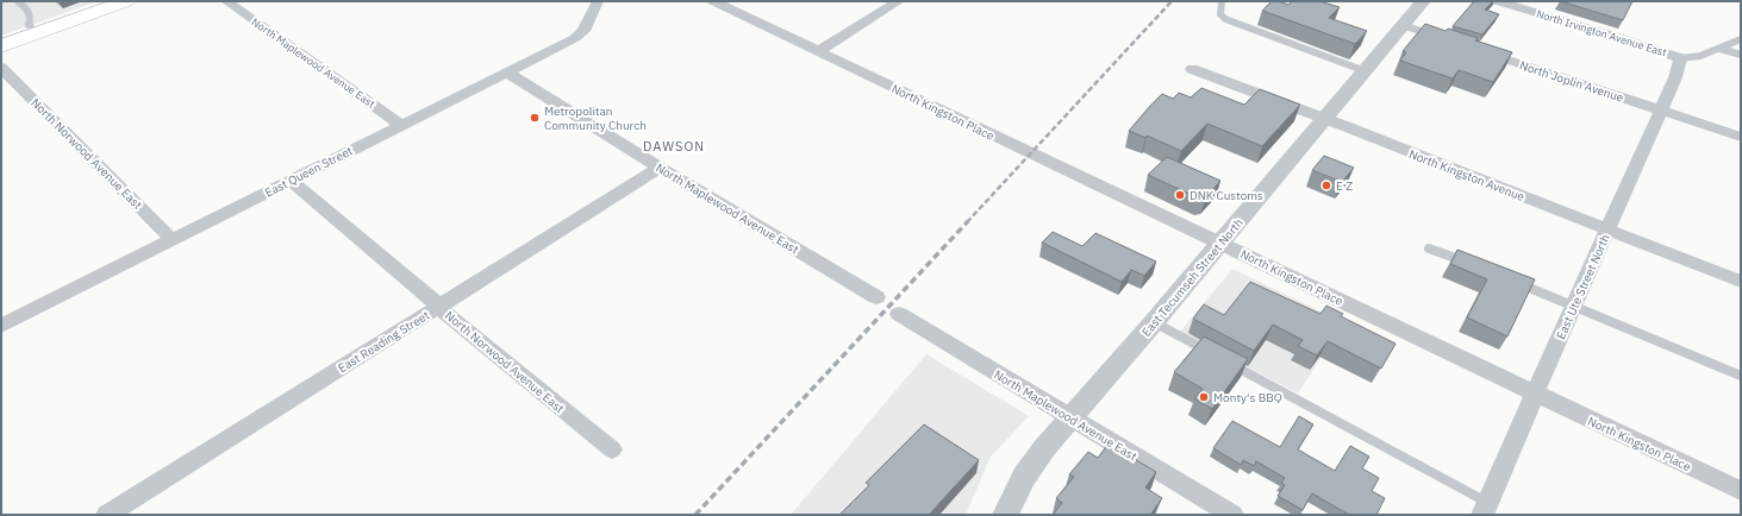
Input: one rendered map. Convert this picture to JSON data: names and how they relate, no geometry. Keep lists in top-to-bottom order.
{
  "streets": {
    "street": [
      "North Irvington Avenue East",
      "North Maplewood Avenue East",
      "North Joplin Avenue",
      "North Kingston Place",
      "North Norwood Avenue East",
      "East Queen Street",
      "North Kingston Avenue",
      "East Tecumseh Street North",
      "East Ute Street North",
      "East Reading Street"
    ]
  },
  "crossings": [
    ["North Irvington Avenue East", "East Ute Street North"],
    ["North Maplewood Avenue East", "East Queen Street"],
    ["North Maplewood Avenue East", "East Tecumseh Street North"],
    ["North Maplewood Avenue East", "East Reading Street"],
    ["North Joplin Avenue", "East Ute Street North"],
    ["North Kingston Place", "East Tecumseh Street North"],
    ["North Kingston Place", "East Ute Street North"],
    ["North Norwood Avenue East", "East Queen Street"],
    ["North Norwood Avenue East", "East Reading Street"],
    ["North Kingston Avenue", "East Tecumseh Street North"],
    ["North Kingston Avenue", "East Ute Street North"]
  ],
  "districts": ["DAWSON"],
  "places": [
    "Metropolitan Community Church",
    "E Z",
    "DNK Customs",
    "Monty's BBQ"
  ]
}
